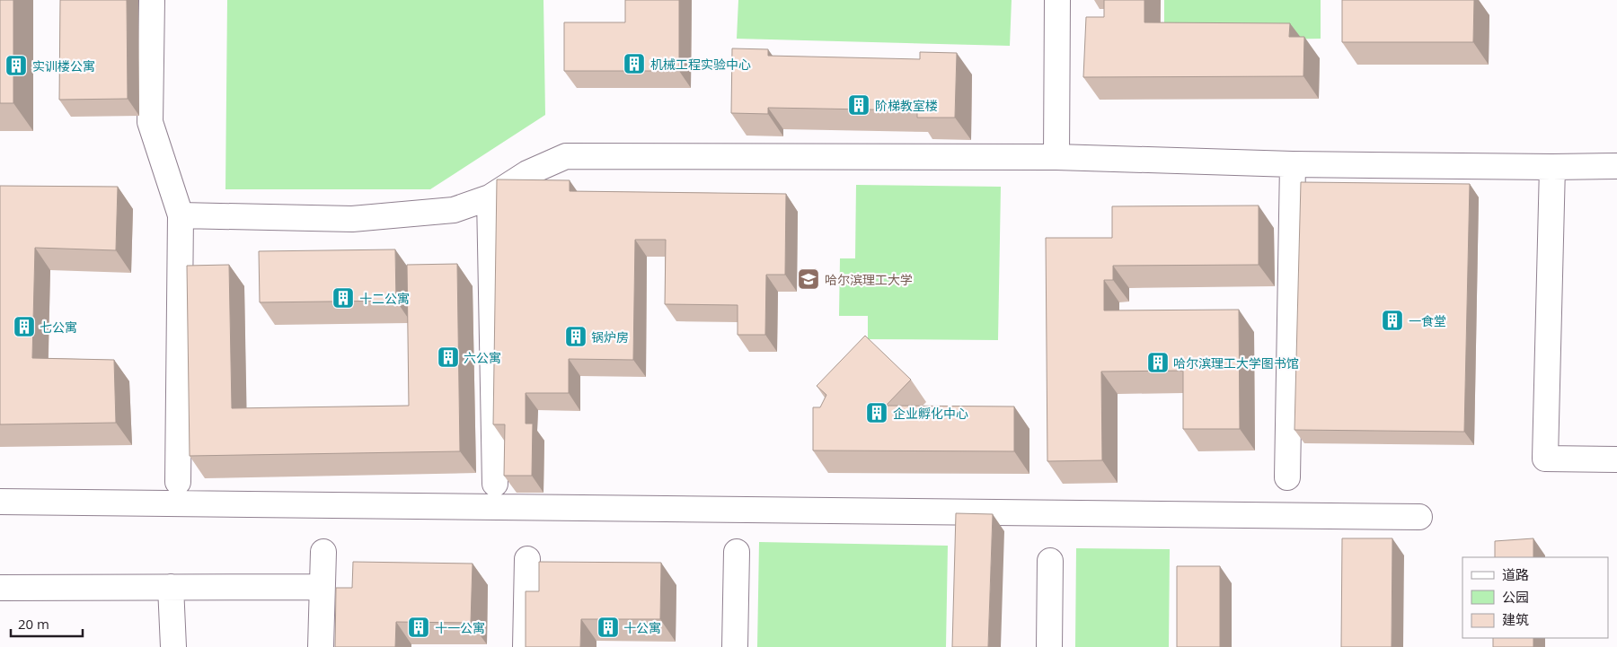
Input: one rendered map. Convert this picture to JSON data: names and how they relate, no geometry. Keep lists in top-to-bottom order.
{
  "places": {
    "building": [
      "机械工程实验中心",
      "实训楼公寓",
      "阶梯教室楼",
      "十二公寓",
      "一食堂",
      "七公寓",
      "锅炉房",
      "六公寓",
      "哈尔滨理工大学图书馆",
      "企业孵化中心",
      "十一公寓",
      "十公寓"
    ],
    "school or university": ["哈尔滨理工大学"]
  },
  "legend": ["道路", "公园", "建筑"],
  "scale_bar": "20 m"
}
